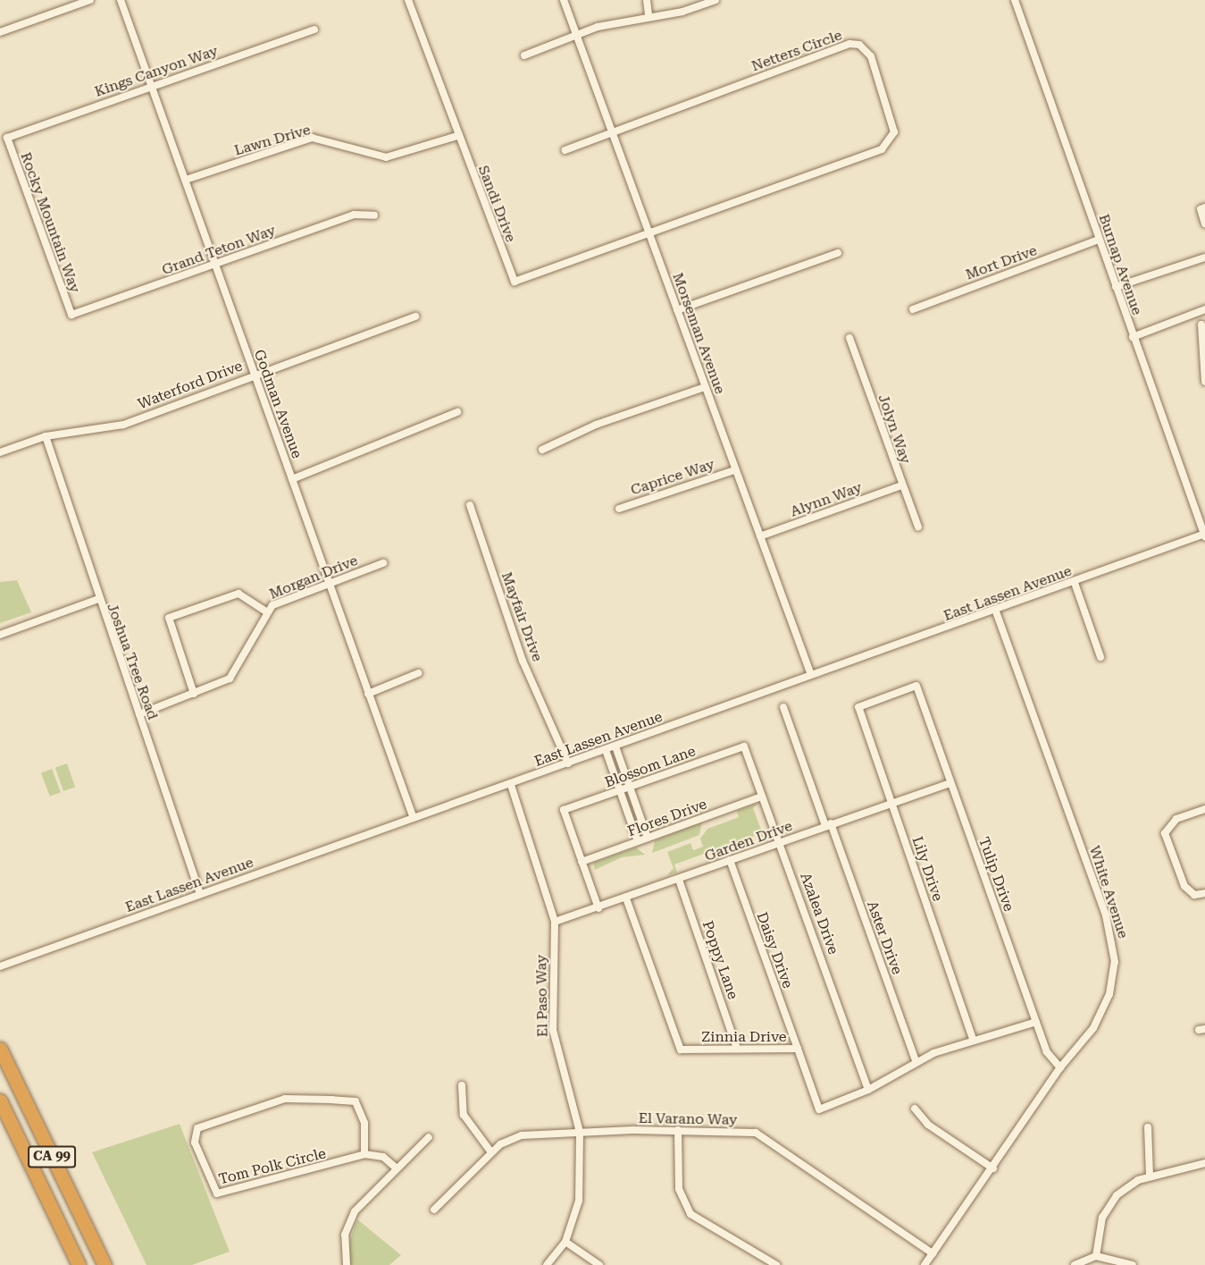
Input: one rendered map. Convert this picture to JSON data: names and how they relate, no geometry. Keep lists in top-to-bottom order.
{
  "streets": {
    "highway": ["CA 99"],
    "street": [
      "Netters Circle",
      "Kings Canyon Way",
      "Lawn Drive",
      "Sandi Drive",
      "Rocky Mountain Way",
      "Grand Teton Way",
      "Mort Drive",
      "Burnap Avenue",
      "Morseman Avenue",
      "Waterford Drive",
      "Godman Avenue",
      "Jolyn Way",
      "Caprice Way",
      "Alynn Way",
      "Morgan Drive",
      "East Lassen Avenue",
      "Mayfair Drive",
      "Joshua Tree Road",
      "Blossom Lane",
      "Flores Drive",
      "Garden Drive",
      "Lily Drive",
      "Tulip Drive",
      "White Avenue",
      "Azalea Drive",
      "Aster Drive",
      "Daisy Drive",
      "Poppy Lane",
      "El Paso Way",
      "Zinnia Drive",
      "El Varano Way",
      "Tom Polk Circle"
    ]
  },
  "crossings": [
    ["Netters Circle", "Sandi Drive"],
    ["Netters Circle", "Morseman Avenue"],
    ["Kings Canyon Way", "Rocky Mountain Way"],
    ["Kings Canyon Way", "Godman Avenue"],
    ["Lawn Drive", "Sandi Drive"],
    ["Lawn Drive", "Godman Avenue"],
    ["Sandi Drive", "Morseman Avenue"],
    ["Rocky Mountain Way", "Grand Teton Way"],
    ["Grand Teton Way", "Godman Avenue"],
    ["Mort Drive", "Burnap Avenue"],
    ["Burnap Avenue", "East Lassen Avenue"],
    ["Morseman Avenue", "Caprice Way"],
    ["Morseman Avenue", "Alynn Way"],
    ["Morseman Avenue", "East Lassen Avenue"],
    ["Waterford Drive", "Godman Avenue"],
    ["Waterford Drive", "Joshua Tree Road"],
    ["Godman Avenue", "Morgan Drive"],
    ["Godman Avenue", "East Lassen Avenue"],
    ["Jolyn Way", "Alynn Way"],
    ["Morgan Drive", "Joshua Tree Road"],
    ["East Lassen Avenue", "Mayfair Drive"],
    ["East Lassen Avenue", "Joshua Tree Road"],
    ["East Lassen Avenue", "White Avenue"],
    ["East Lassen Avenue", "El Paso Way"],
    ["Blossom Lane", "Flores Drive"],
    ["Blossom Lane", "Azalea Drive"],
    ["Flores Drive", "Azalea Drive"],
    ["Garden Drive", "Lily Drive"],
    ["Garden Drive", "Tulip Drive"],
    ["Garden Drive", "Azalea Drive"],
    ["Garden Drive", "Aster Drive"],
    ["Garden Drive", "Daisy Drive"],
    ["Garden Drive", "Poppy Lane"],
    ["Garden Drive", "El Paso Way"],
    ["Garden Drive", "Zinnia Drive"],
    ["Lily Drive", "Tulip Drive"],
    ["Lily Drive", "Zinnia Drive"],
    ["Tulip Drive", "White Avenue"],
    ["Tulip Drive", "Zinnia Drive"],
    ["White Avenue", "El Varano Way"],
    ["Azalea Drive", "Zinnia Drive"],
    ["Aster Drive", "Zinnia Drive"],
    ["Daisy Drive", "Zinnia Drive"],
    ["Poppy Lane", "Zinnia Drive"],
    ["El Paso Way", "El Varano Way"]
  ]
}
